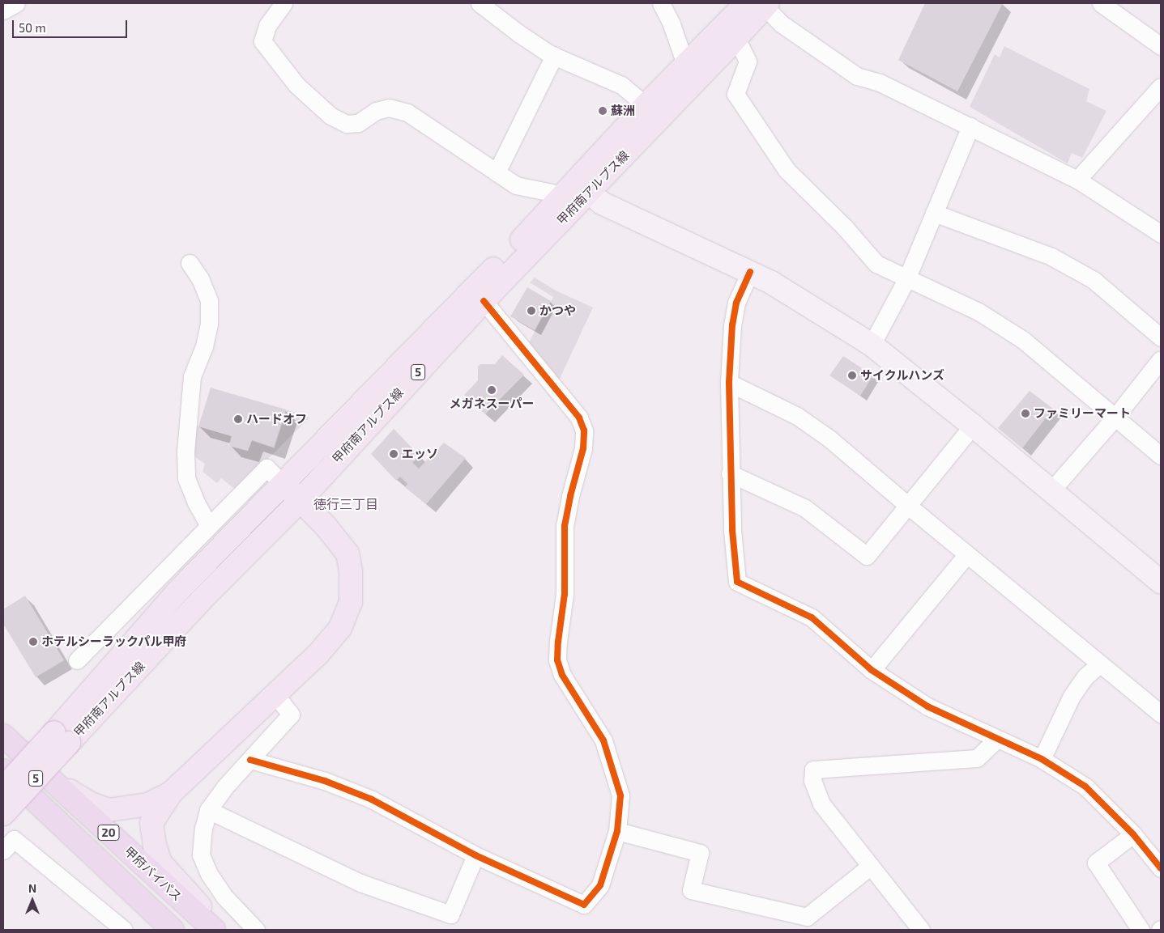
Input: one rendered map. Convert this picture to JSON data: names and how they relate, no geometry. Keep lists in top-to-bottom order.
{
  "streets": {
    "highway": ["20", "甲府バイパス"],
    "main road": ["甲府南アルプス線", "5"]
  },
  "districts": ["徳行三丁目"],
  "places": [
    "蘇洲",
    "かつや",
    "サイクルハンズ",
    "メガネスーパー",
    "ファミリーマート",
    "ハードオフ",
    "エッソ",
    "ホテルシーラックパル甲府"
  ],
  "scale_bar": "50 m",
  "north": "top"
}
